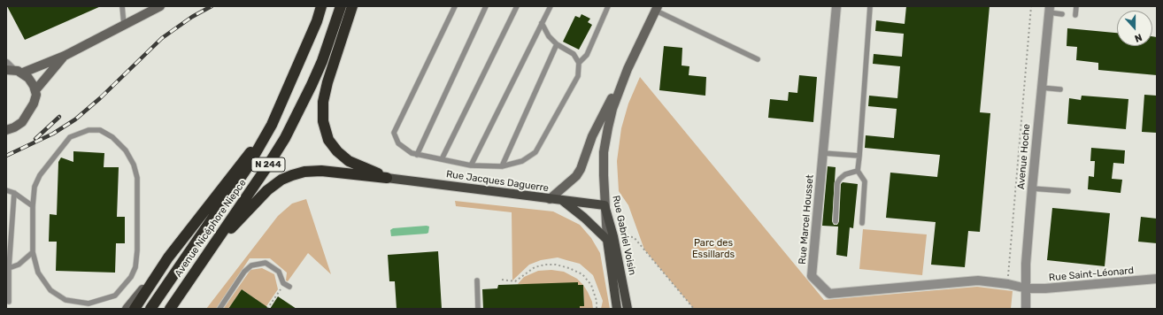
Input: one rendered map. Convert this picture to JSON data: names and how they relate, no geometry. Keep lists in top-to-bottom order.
{
  "streets": {
    "highway": ["N 244", "Avenue Nicéphore Niepce"],
    "main road": ["Rue Jacques Daguerre", "Rue Gabriel Voisin"],
    "street": ["Avenue Hoche", "Rue Marcel Housset", "Rue Saint-Léonard"]
  },
  "crossings": [
    ["Avenue Hoche", "Rue Marcel Housset"],
    ["Avenue Hoche", "Rue Saint-Léonard"],
    ["N 244", "Avenue Nicéphore Niepce"],
    ["Rue Jacques Daguerre", "Rue Gabriel Voisin"],
    ["Rue Marcel Housset", "Rue Saint-Léonard"]
  ],
  "parks": ["Parc des Essillards"],
  "north": "bottom"
}
